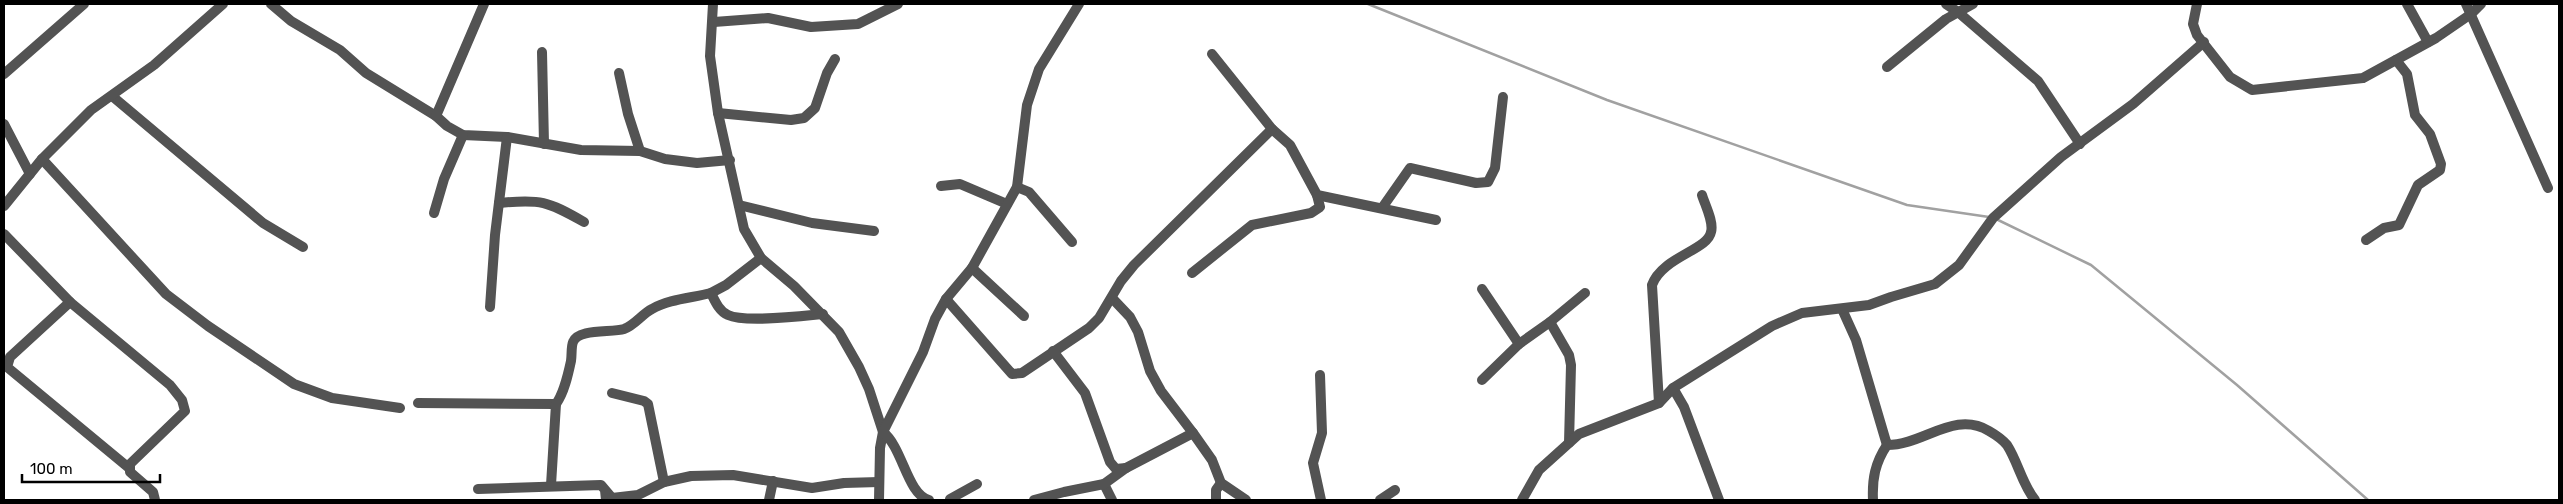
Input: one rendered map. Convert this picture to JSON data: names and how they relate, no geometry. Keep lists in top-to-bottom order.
{
  "scale_bar": "100 m"
}
